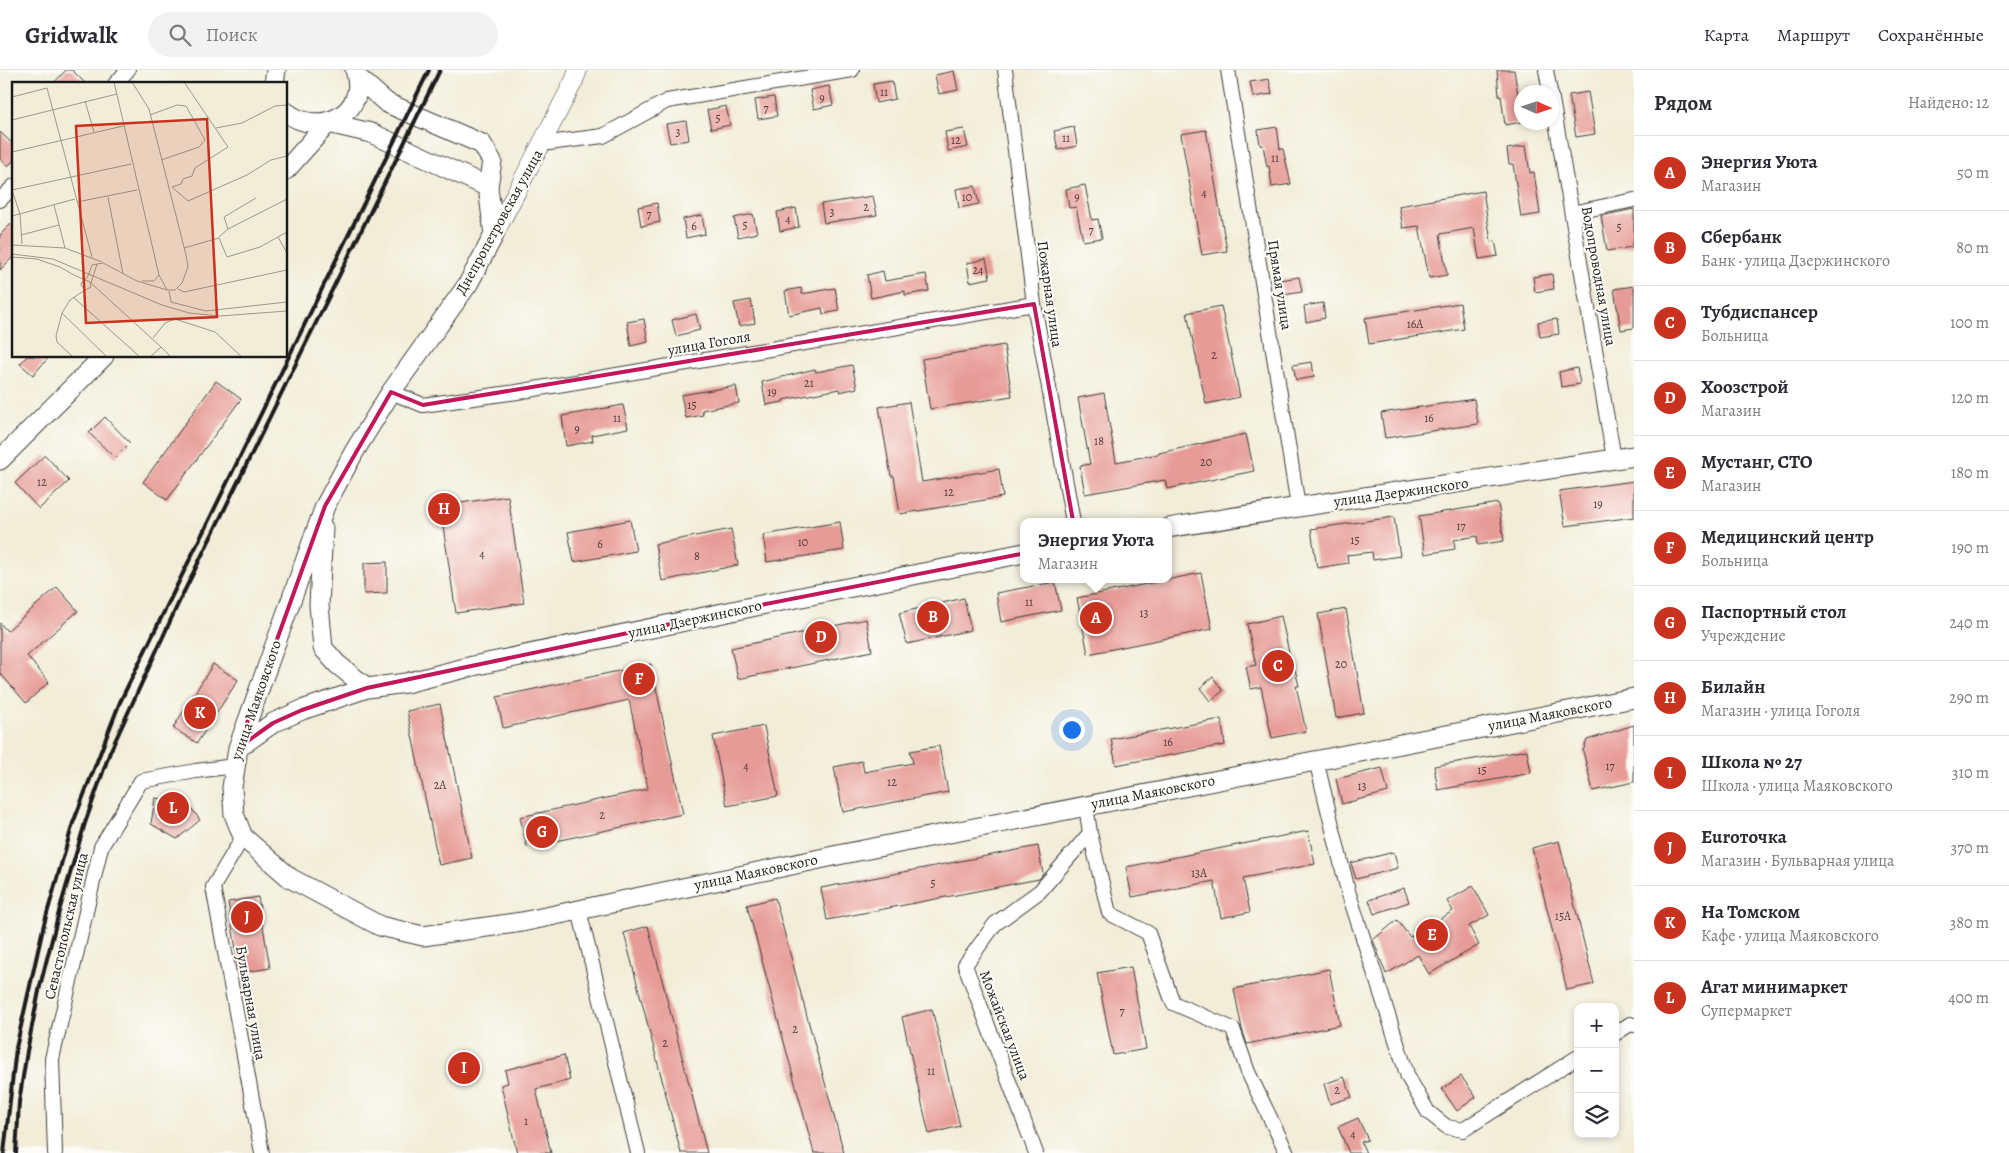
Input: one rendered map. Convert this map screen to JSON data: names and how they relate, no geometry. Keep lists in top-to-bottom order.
{
  "streets": {
    "main road": ["Днепропетровская улица", "улица Дзержинского", "улица Маяковского"],
    "street": [
      "Водопроводная улица",
      "Прямая улица",
      "Пожарная улица",
      "улица Гоголя",
      "Севастопольская улица",
      "Бульварная улица",
      "Можайская улица"
    ]
  },
  "crossings": [
    ["Днепропетровская улица", "улица Гоголя"],
    ["Днепропетровская улица", "улица Маяковского"],
    ["Водопроводная улица", "улица Дзержинского"],
    ["Прямая улица", "улица Дзержинского"],
    ["Пожарная улица", "улица Гоголя"],
    ["улица Дзержинского", "улица Маяковского"],
    ["улица Дзержинского", "Севастопольская улица"],
    ["улица Маяковского", "Севастопольская улица"],
    ["улица Маяковского", "Бульварная улица"]
  ],
  "house_numbers": [
    "11",
    "9",
    "7",
    "5",
    "3",
    "11",
    "12",
    "11",
    "4",
    "10",
    "9",
    "2",
    "3",
    "7",
    "4",
    "5",
    "6",
    "5",
    "7",
    "24",
    "16А",
    "2",
    "21",
    "19",
    "15",
    "11",
    "16",
    "9",
    "18",
    "20",
    "12",
    "12",
    "19",
    "17",
    "15",
    "10",
    "6",
    "4",
    "8",
    "11",
    "13",
    "20",
    "16",
    "4",
    "17",
    "15",
    "12",
    "2А",
    "13",
    "2",
    "13А",
    "5",
    "15А",
    "7",
    "2",
    "2",
    "11",
    "2",
    "1",
    "4"
  ],
  "north": "right",
  "page": {
    "header": "Gridwalk",
    "search": "Поиск",
    "nav": ["Карта", "Маршрут", "Сохранённые"],
    "heading": ["Рядом", "Найдено: 12"],
    "list": [
      {
        "mark": "A",
        "name": "Энергия Уюта",
        "note": "Магазин",
        "value": "50 m"
      },
      {
        "mark": "B",
        "name": "Сбербанк",
        "note": "Банк · улица Дзержинского",
        "value": "80 m"
      },
      {
        "mark": "C",
        "name": "Тубдиспансер",
        "note": "Больница",
        "value": "100 m"
      },
      {
        "mark": "D",
        "name": "Хоозстрой",
        "note": "Магазин",
        "value": "120 m"
      },
      {
        "mark": "E",
        "name": "Мустанг, СТО",
        "note": "Магазин",
        "value": "180 m"
      },
      {
        "mark": "F",
        "name": "Медицинский центр",
        "note": "Больница",
        "value": "190 m"
      },
      {
        "mark": "G",
        "name": "Паспортный стол",
        "note": "Учреждение",
        "value": "240 m"
      },
      {
        "mark": "H",
        "name": "Билайн",
        "note": "Магазин · улица Гоголя",
        "value": "290 m"
      },
      {
        "mark": "I",
        "name": "Школа № 27",
        "note": "Школа · улица Маяковского",
        "value": "310 m"
      },
      {
        "mark": "J",
        "name": "Euroточка",
        "note": "Магазин · Бульварная улица",
        "value": "370 m"
      },
      {
        "mark": "K",
        "name": "На Томском",
        "note": "Кафе · улица Маяковского",
        "value": "380 m"
      },
      {
        "mark": "L",
        "name": "Агат минимаркет",
        "note": "Супермаркет",
        "value": "400 m"
      }
    ],
    "pins": [
      "H",
      "B",
      "A",
      "D",
      "C",
      "F",
      "K",
      "L",
      "G",
      "J",
      "E",
      "I"
    ],
    "popup": ["Энергия Уюта", "Магазин"],
    "map_buttons": ["+", "−"]
  }
}
